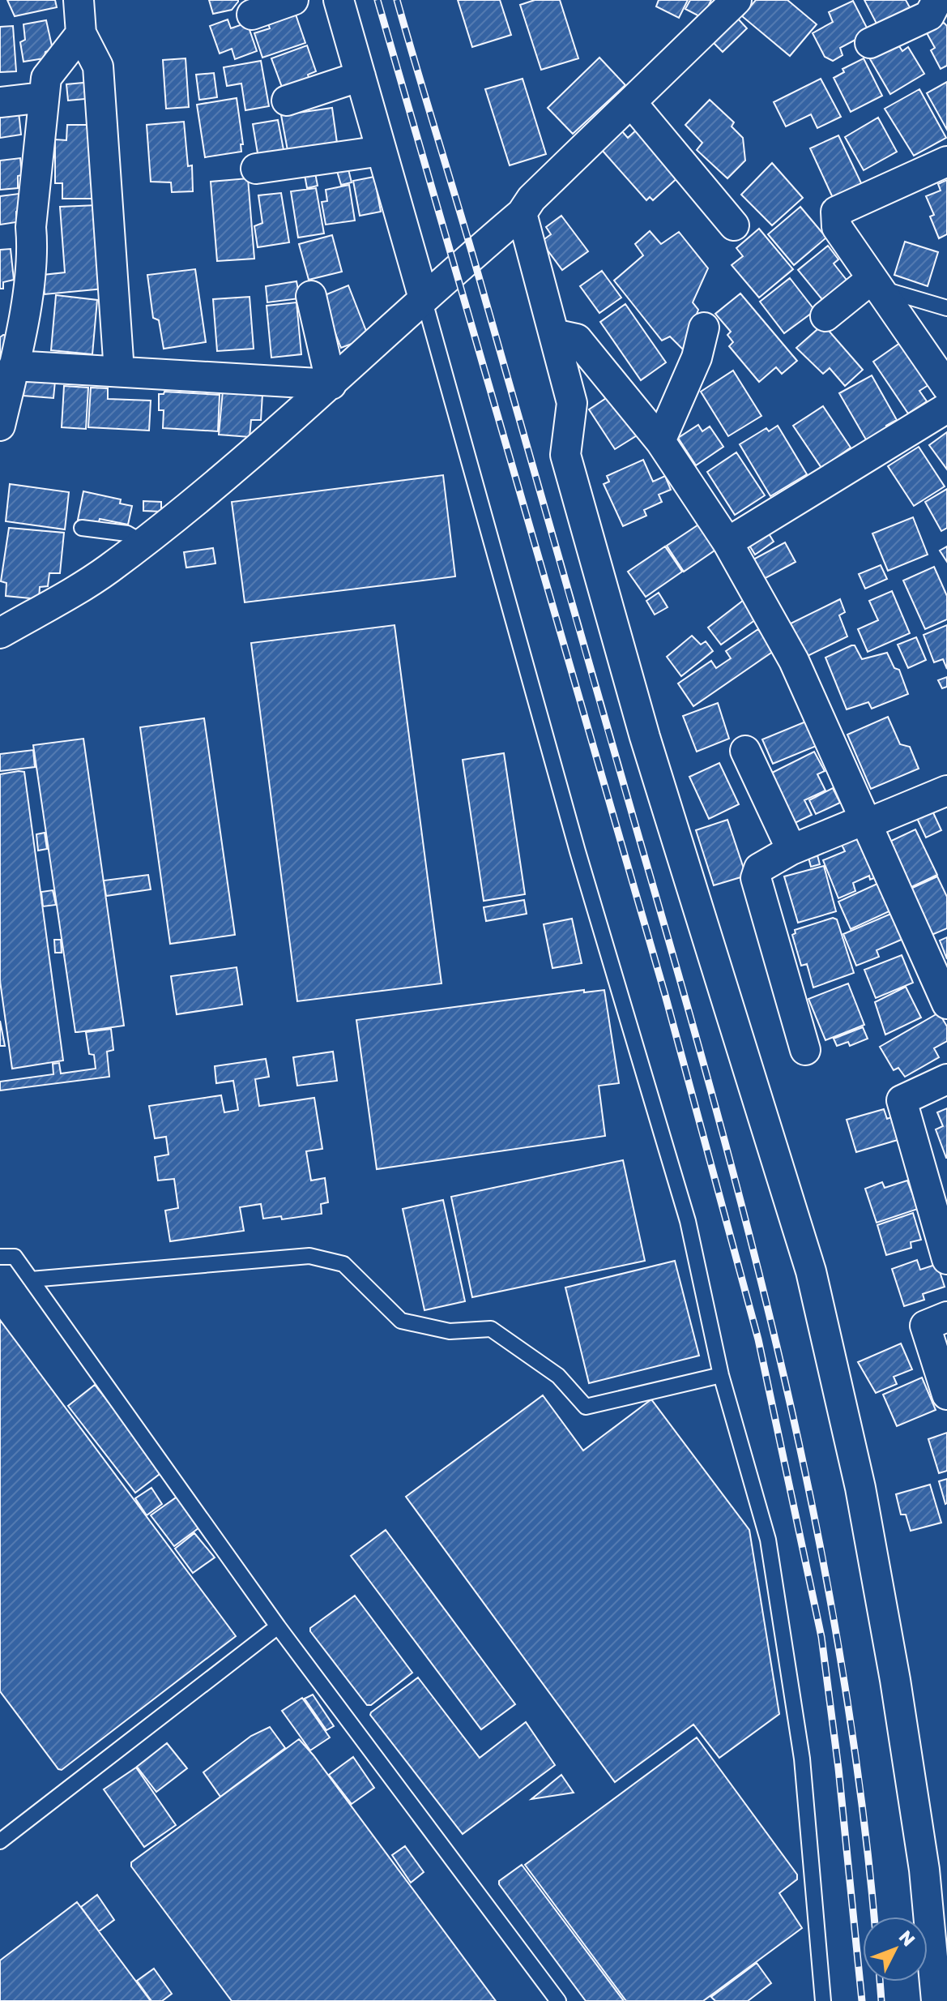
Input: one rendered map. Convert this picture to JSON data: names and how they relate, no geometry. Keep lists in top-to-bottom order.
{
  "north": "top right"
}
